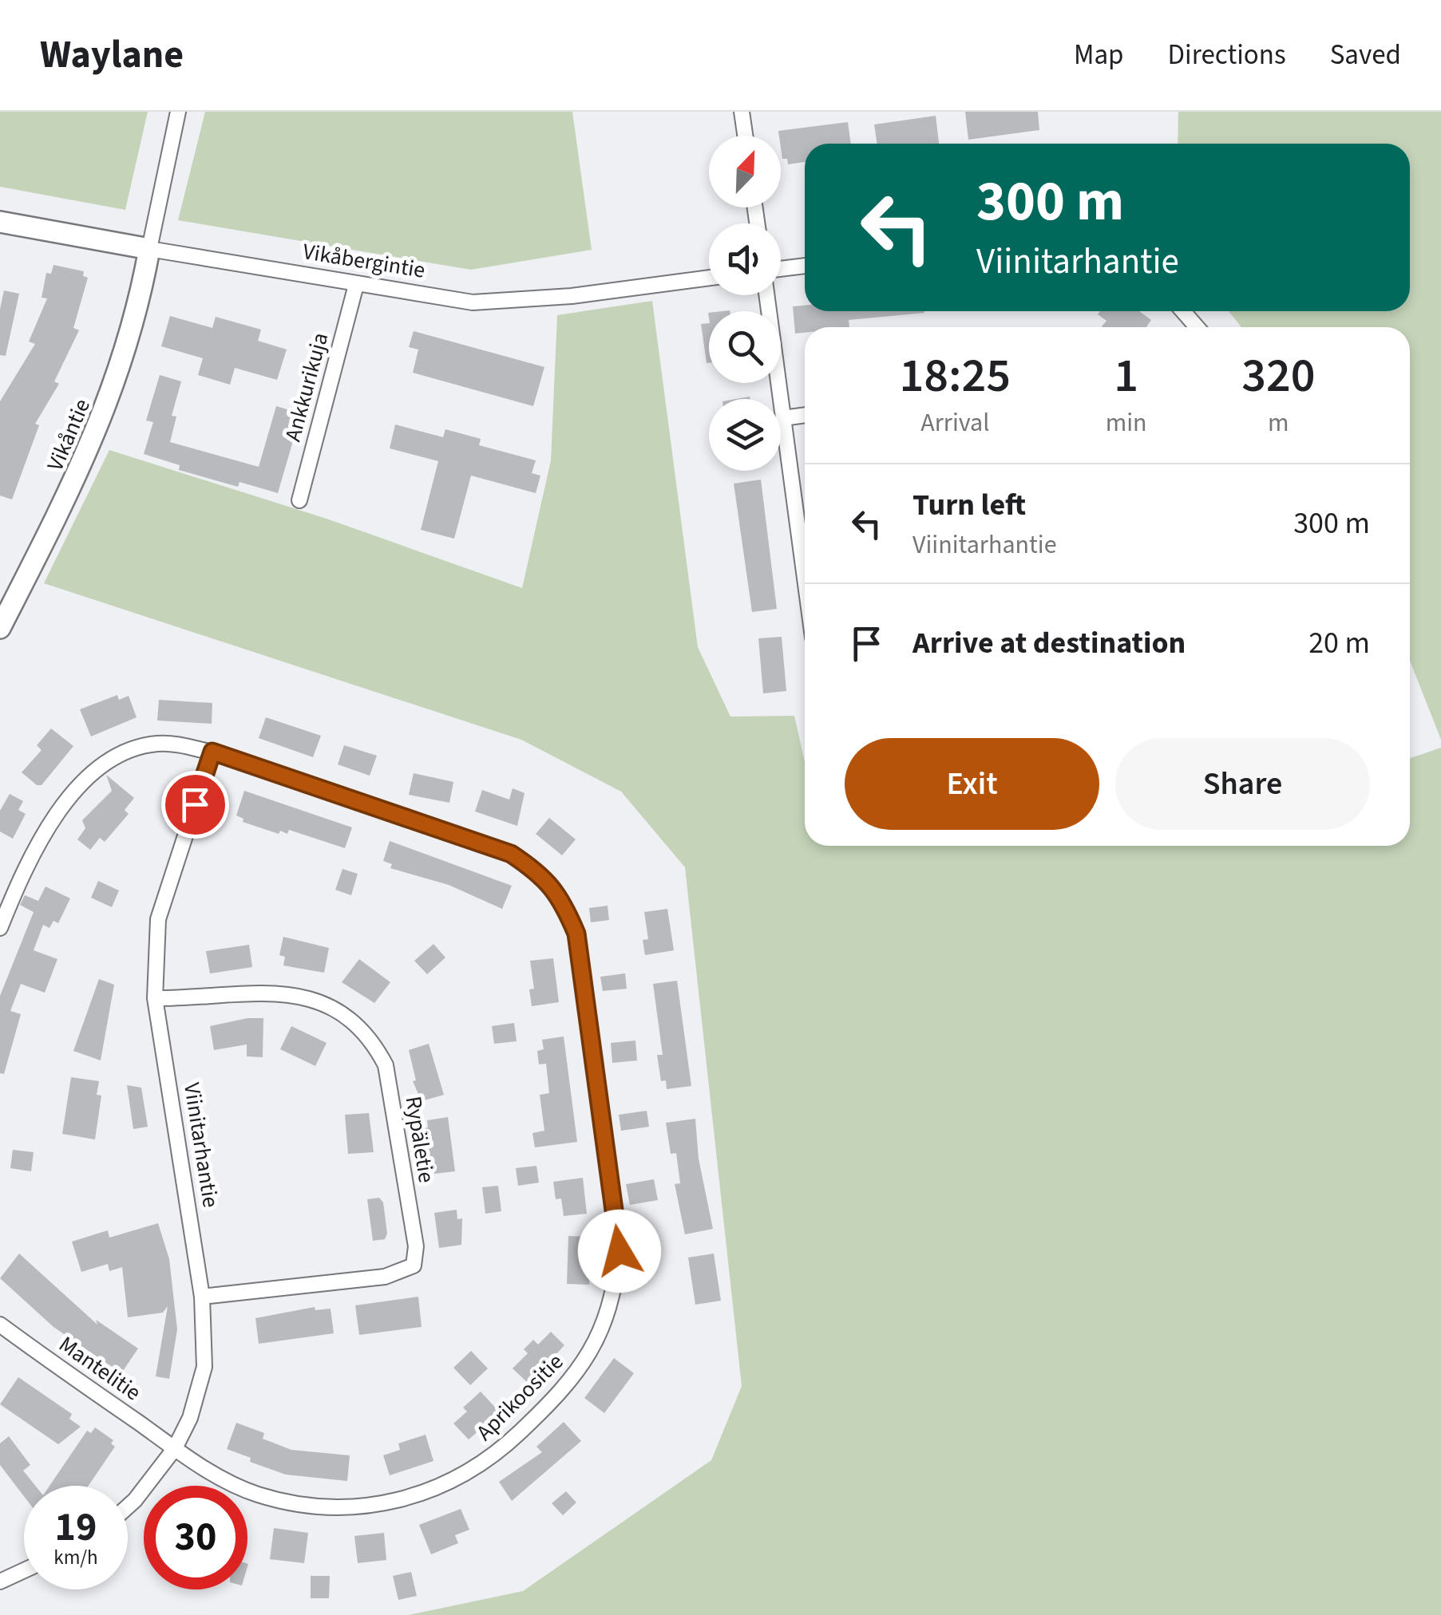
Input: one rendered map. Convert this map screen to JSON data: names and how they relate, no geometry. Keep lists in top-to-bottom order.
{
  "streets": {
    "street": [
      "Vikåbergintie",
      "Ankkurikuja",
      "Vikåntie",
      "Rypäletie",
      "Viinitarhantie",
      "Mantelitie",
      "Aprikoositie"
    ]
  },
  "crossings": [
    ["Vikåbergintie", "Ankkurikuja"],
    ["Vikåbergintie", "Vikåntie"],
    ["Rypäletie", "Viinitarhantie"],
    ["Viinitarhantie", "Mantelitie"],
    ["Viinitarhantie", "Aprikoositie"],
    ["Mantelitie", "Aprikoositie"]
  ],
  "north": "top right",
  "page": {
    "header": "Waylane",
    "nav": ["Map", "Directions", "Saved"],
    "turn": ["300 m", "Viinitarhantie"],
    "eta": [
      "18:25",
      "Arrival",
      "1",
      "min",
      "320",
      "m"
    ],
    "list": [
      {
        "name": "Turn left",
        "note": "Viinitarhantie",
        "value": "300 m"
      },
      {
        "name": "Arrive at destination",
        "value": "20 m"
      }
    ],
    "buttons": ["Exit", "Share"],
    "speed": "19 km/h",
    "limit": "30"
  }
}
